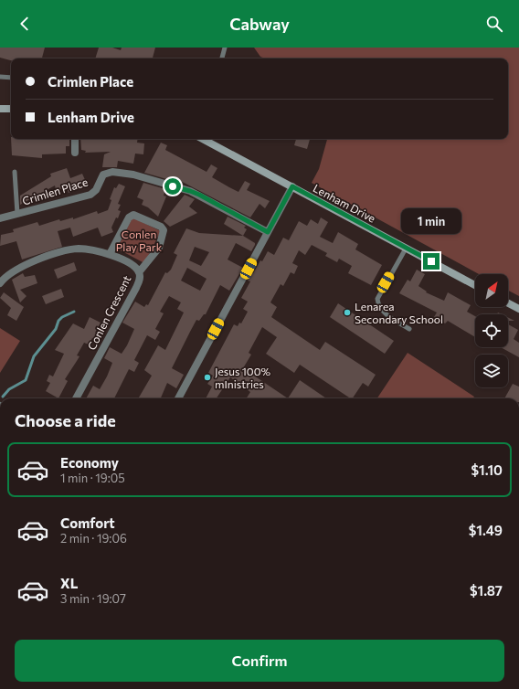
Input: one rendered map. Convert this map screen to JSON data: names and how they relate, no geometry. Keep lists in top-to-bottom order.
{
  "streets": {
    "street": ["Crimlen Place", "Lenham Drive", "Conlen Crescent"]
  },
  "parks": ["Conlen Play Park"],
  "places": ["Lenarea Secondary School", "Jesus 100% mInistries"],
  "north": "top right",
  "page": {
    "header": "Cabway",
    "banner": ["Crimlen Place", "Lenham Drive"],
    "bubble": "1 min",
    "heading": "Choose a ride",
    "list": [
      {
        "name": "Economy",
        "note": "1 min · 19:05",
        "value": "$1.10"
      },
      {
        "name": "Comfort",
        "note": "2 min · 19:06",
        "value": "$1.49"
      },
      {
        "name": "XL",
        "note": "3 min · 19:07",
        "value": "$1.87"
      }
    ],
    "buttons": "Confirm"
  }
}
